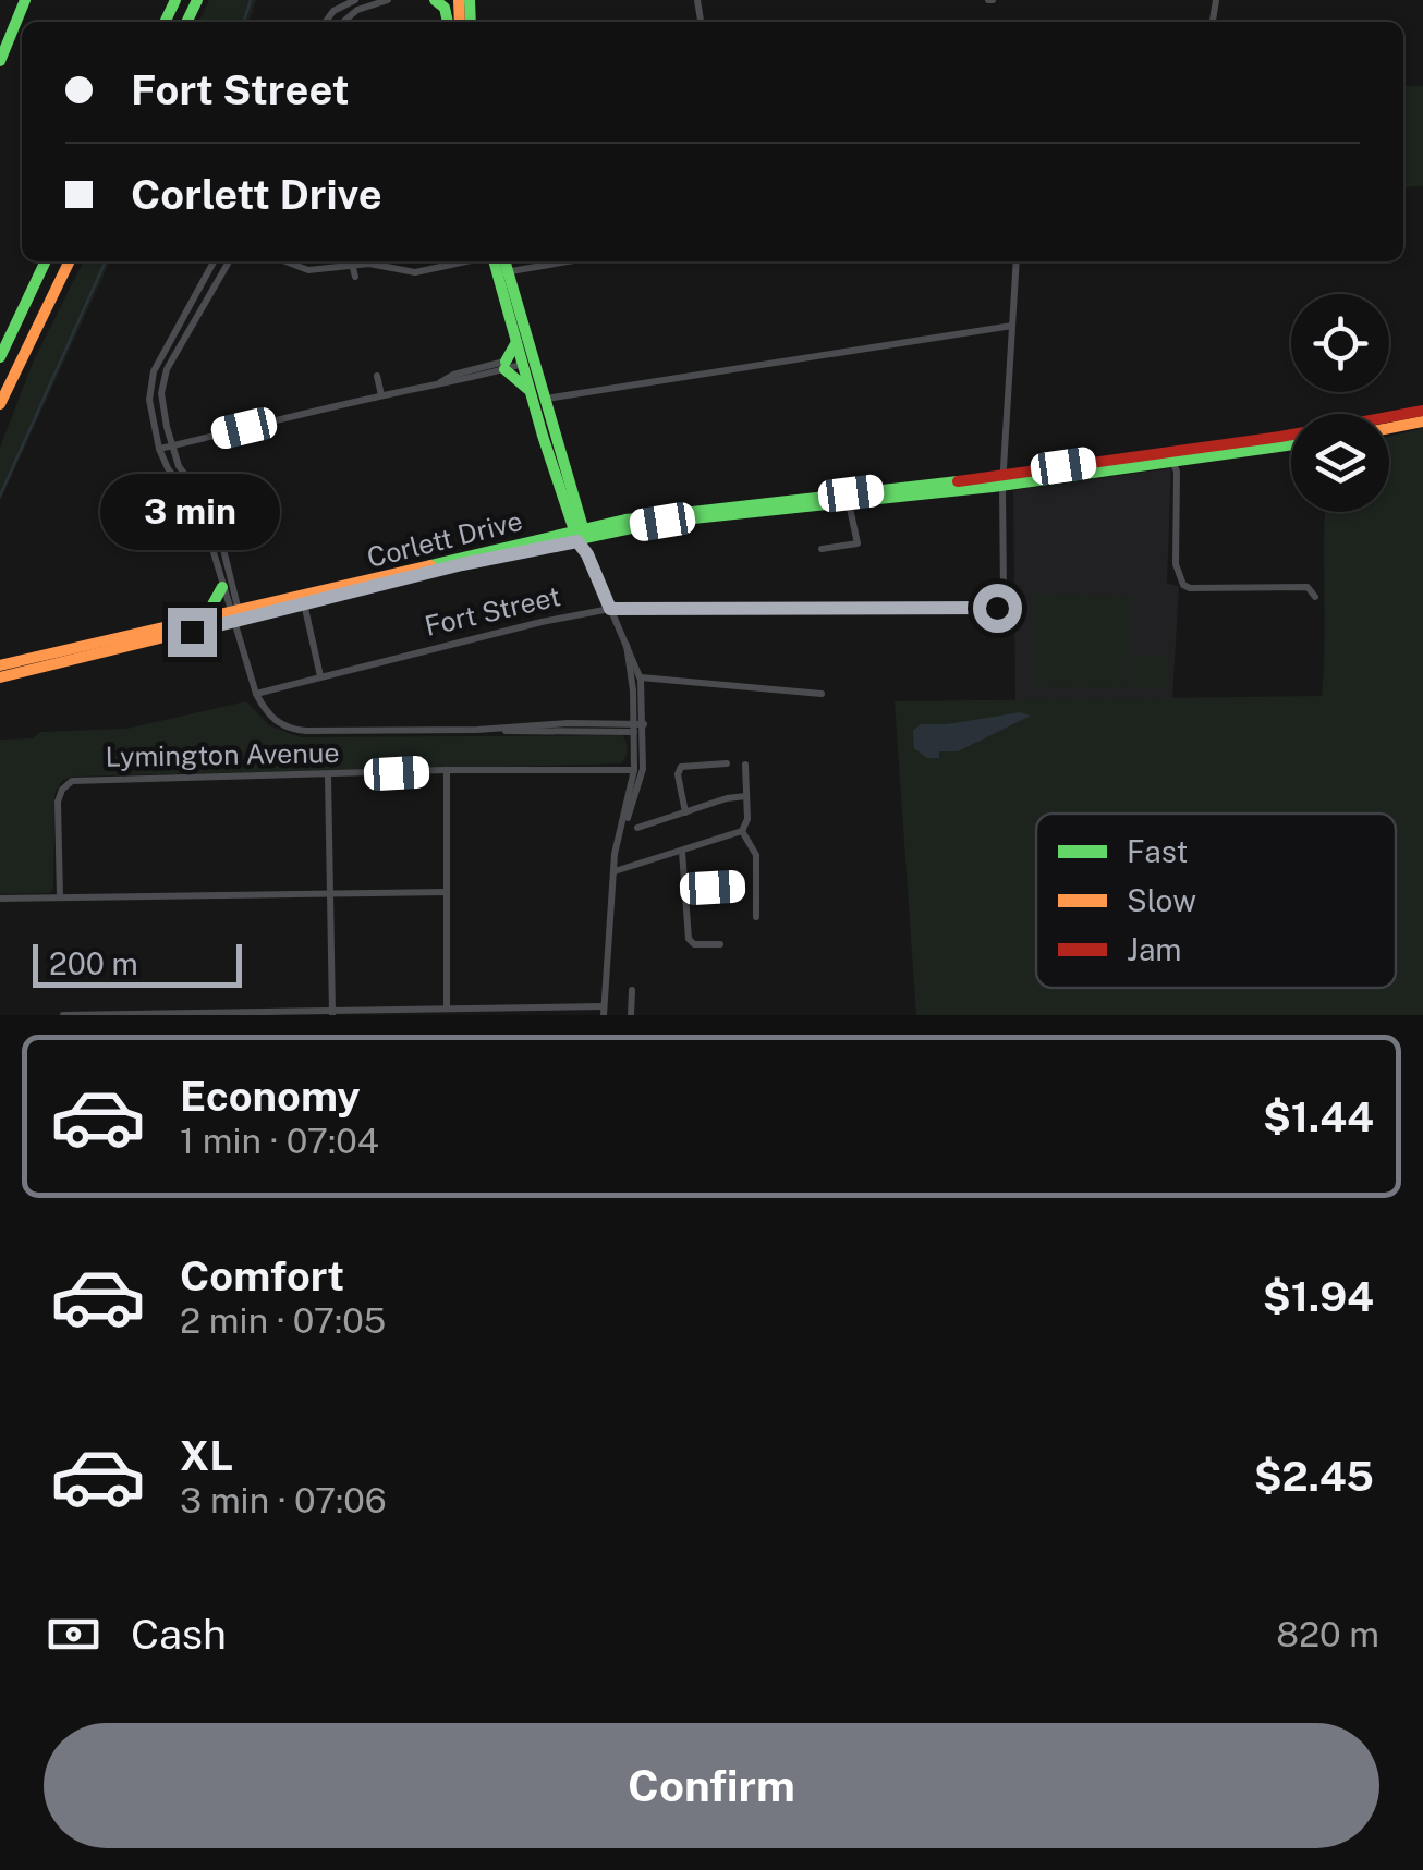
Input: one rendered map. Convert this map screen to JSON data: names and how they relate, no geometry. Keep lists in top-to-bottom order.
{
  "streets": {
    "main road": ["Corlett Drive"],
    "street": ["Fort Street", "Lymington Avenue"]
  },
  "crossings": [
    ["Corlett Drive", "Fort Street"]
  ],
  "legend": ["Fast", "Slow", "Jam"],
  "scale_bar": "200 m",
  "page": {
    "banner": ["Fort Street", "Corlett Drive"],
    "bubble": "3 min",
    "scale": "200 m",
    "list": [
      {
        "name": "Economy",
        "note": "1 min · 07:04",
        "value": "$1.44"
      },
      {
        "name": "Comfort",
        "note": "2 min · 07:05",
        "value": "$1.94"
      },
      {
        "name": "XL",
        "note": "3 min · 07:06",
        "value": "$2.45"
      }
    ],
    "pay": ["Cash", "820 m"],
    "buttons": "Confirm"
  }
}
